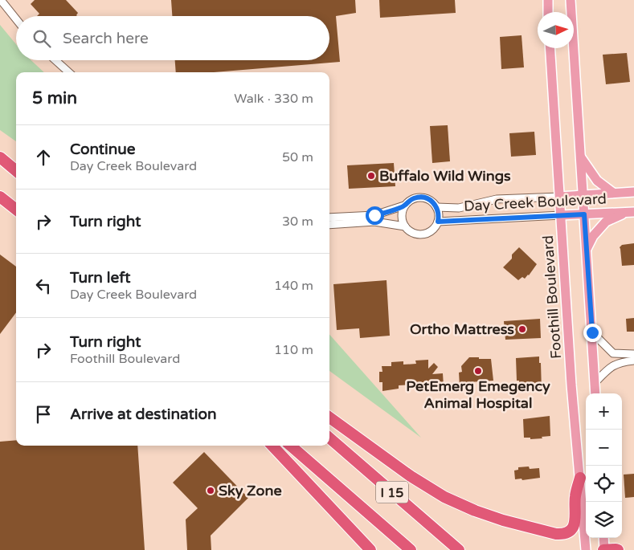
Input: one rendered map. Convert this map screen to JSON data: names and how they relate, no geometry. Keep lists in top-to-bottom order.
{
  "streets": {
    "highway": ["I 15"],
    "main road": ["Day Creek Boulevard", "Foothill Boulevard"]
  },
  "crossings": [
    ["Day Creek Boulevard", "Foothill Boulevard"]
  ],
  "places": [
    "Buffalo Wild Wings",
    "Ortho Mattress",
    "PetEmerg Emegency Animal Hospital",
    "Sky Zone"
  ],
  "north": "right",
  "page": {
    "search": "Search here",
    "heading": ["5 min", "Walk · 330 m"],
    "list": [
      ["Continue", "Day Creek Boulevard", "50 m"],
      ["Turn right", "30 m"],
      ["Turn left", "Day Creek Boulevard", "140 m"],
      ["Turn right", "Foothill Boulevard", "110 m"],
      "Arrive at destination"
    ],
    "map_buttons": ["+", "−"]
  }
}
